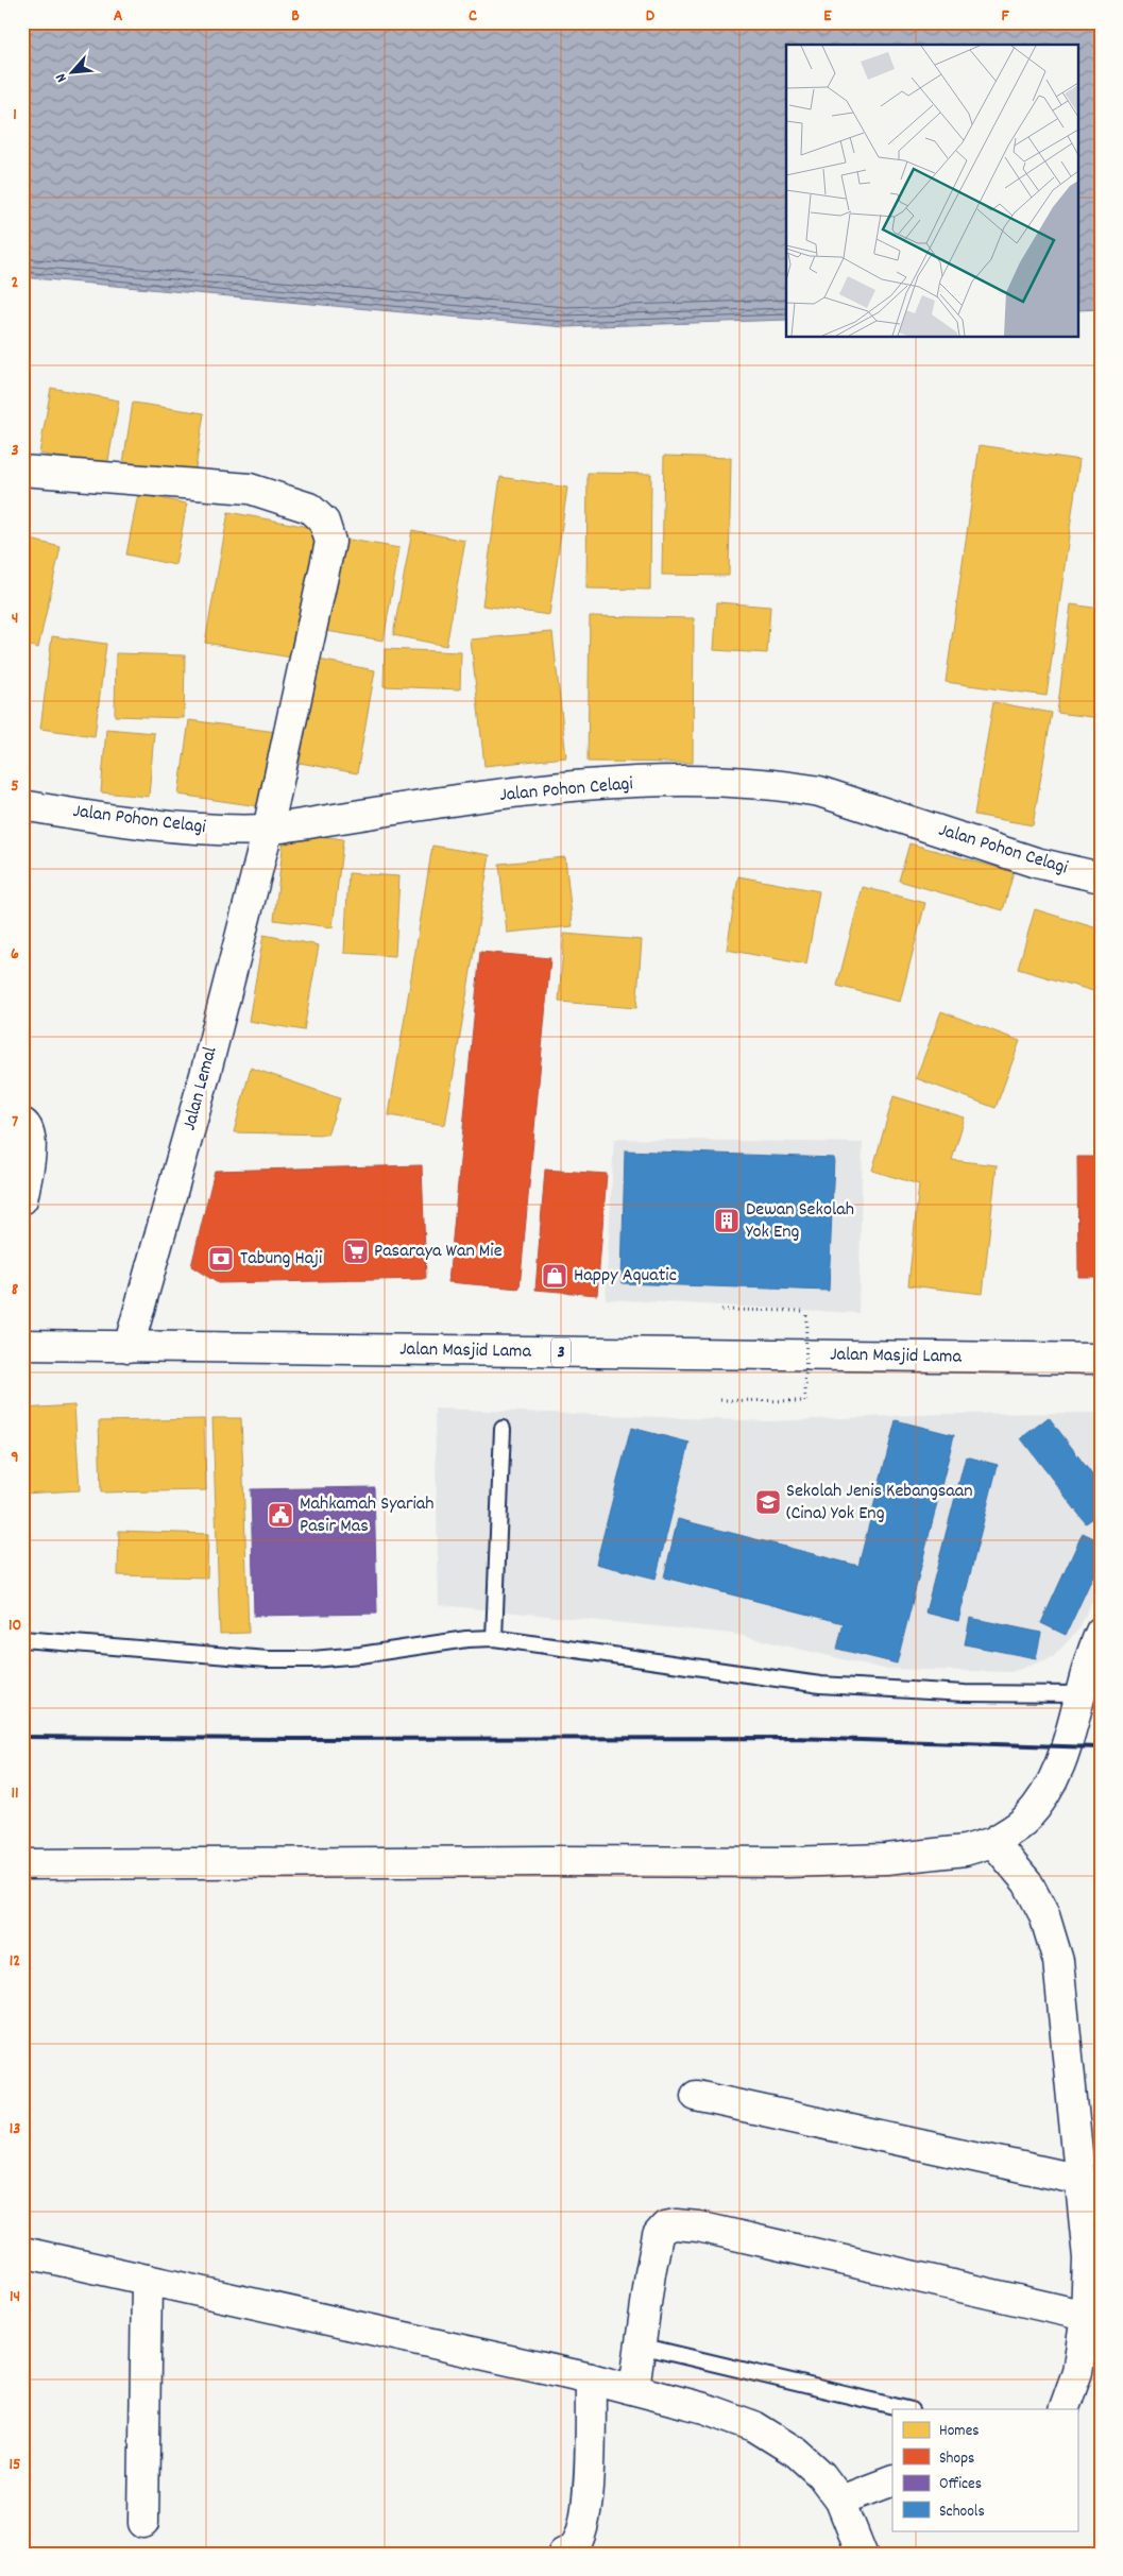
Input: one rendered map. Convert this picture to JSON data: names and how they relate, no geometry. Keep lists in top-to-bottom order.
{
  "streets": {
    "main road": [
      "Jalan Pohon Celagi",
      "Jalan Lemal",
      "Jalan Masjid Lama",
      "3"
    ]
  },
  "crossings": [
    ["Jalan Pohon Celagi", "Jalan Lemal"],
    ["Jalan Lemal", "Jalan Masjid Lama"]
  ],
  "places": {
    "building": ["Dewan Sekolah Yok Eng"],
    "supermarket": ["Pasaraya Wan Mie"],
    "bank": ["Tabung Haji"],
    "shop": ["Happy Aquatic"],
    "school or university": ["Sekolah Jenis Kebangsaan (Cina) Yok Eng"],
    "public building": ["Mahkamah Syariah Pasir Mas"]
  },
  "legend": [
    "Homes",
    "Shops",
    "Offices",
    "Schools"
  ],
  "north": "bottom left",
  "grid": {
    "columns": [
      "A",
      "B",
      "C",
      "D",
      "E",
      "F"
    ],
    "rows": [
      "1",
      "2",
      "3",
      "4",
      "5",
      "6",
      "7",
      "8",
      "9",
      "10",
      "11",
      "12",
      "13",
      "14",
      "15"
    ]
  }
}
